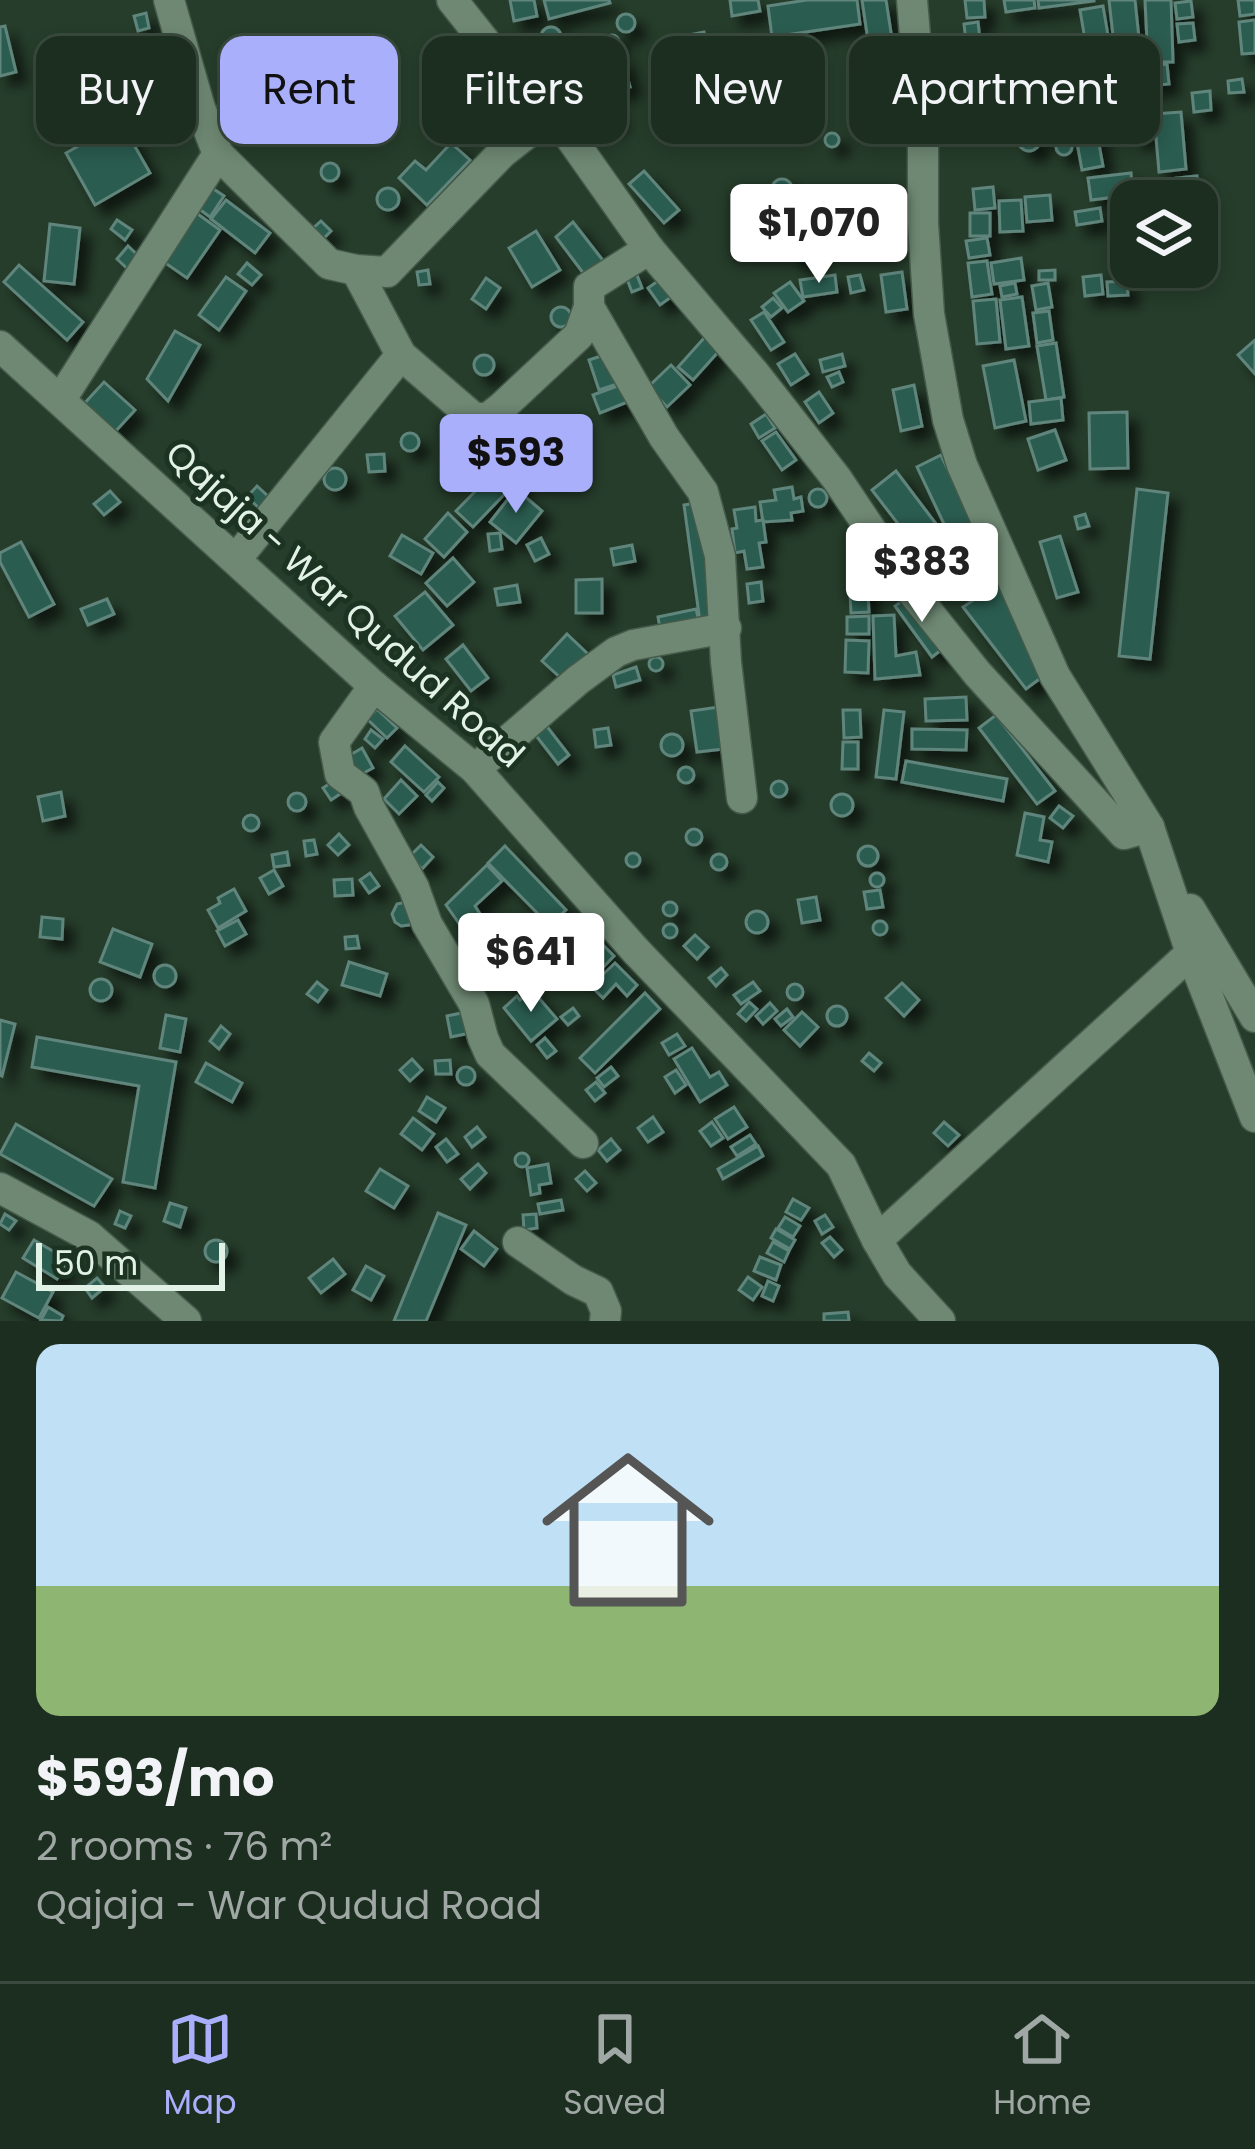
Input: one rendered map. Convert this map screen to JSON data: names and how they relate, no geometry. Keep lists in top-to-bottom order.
{
  "streets": {
    "street": ["Qajaja - War Qudud Road"]
  },
  "scale_bar": "50 m",
  "page": {
    "chip": [
      "Buy",
      "Rent",
      "Filters",
      "New",
      "Apartment"
    ],
    "price": [
      "$1,070",
      "$593",
      "$383",
      "$641"
    ],
    "scale": "50 m",
    "list": [
      {
        "name": "$593/mo",
        "note": "2 rooms · 76 m² · Qajaja - War Qudud Road"
      }
    ],
    "tabs": ["Map", "Saved", "Home"]
  }
}
